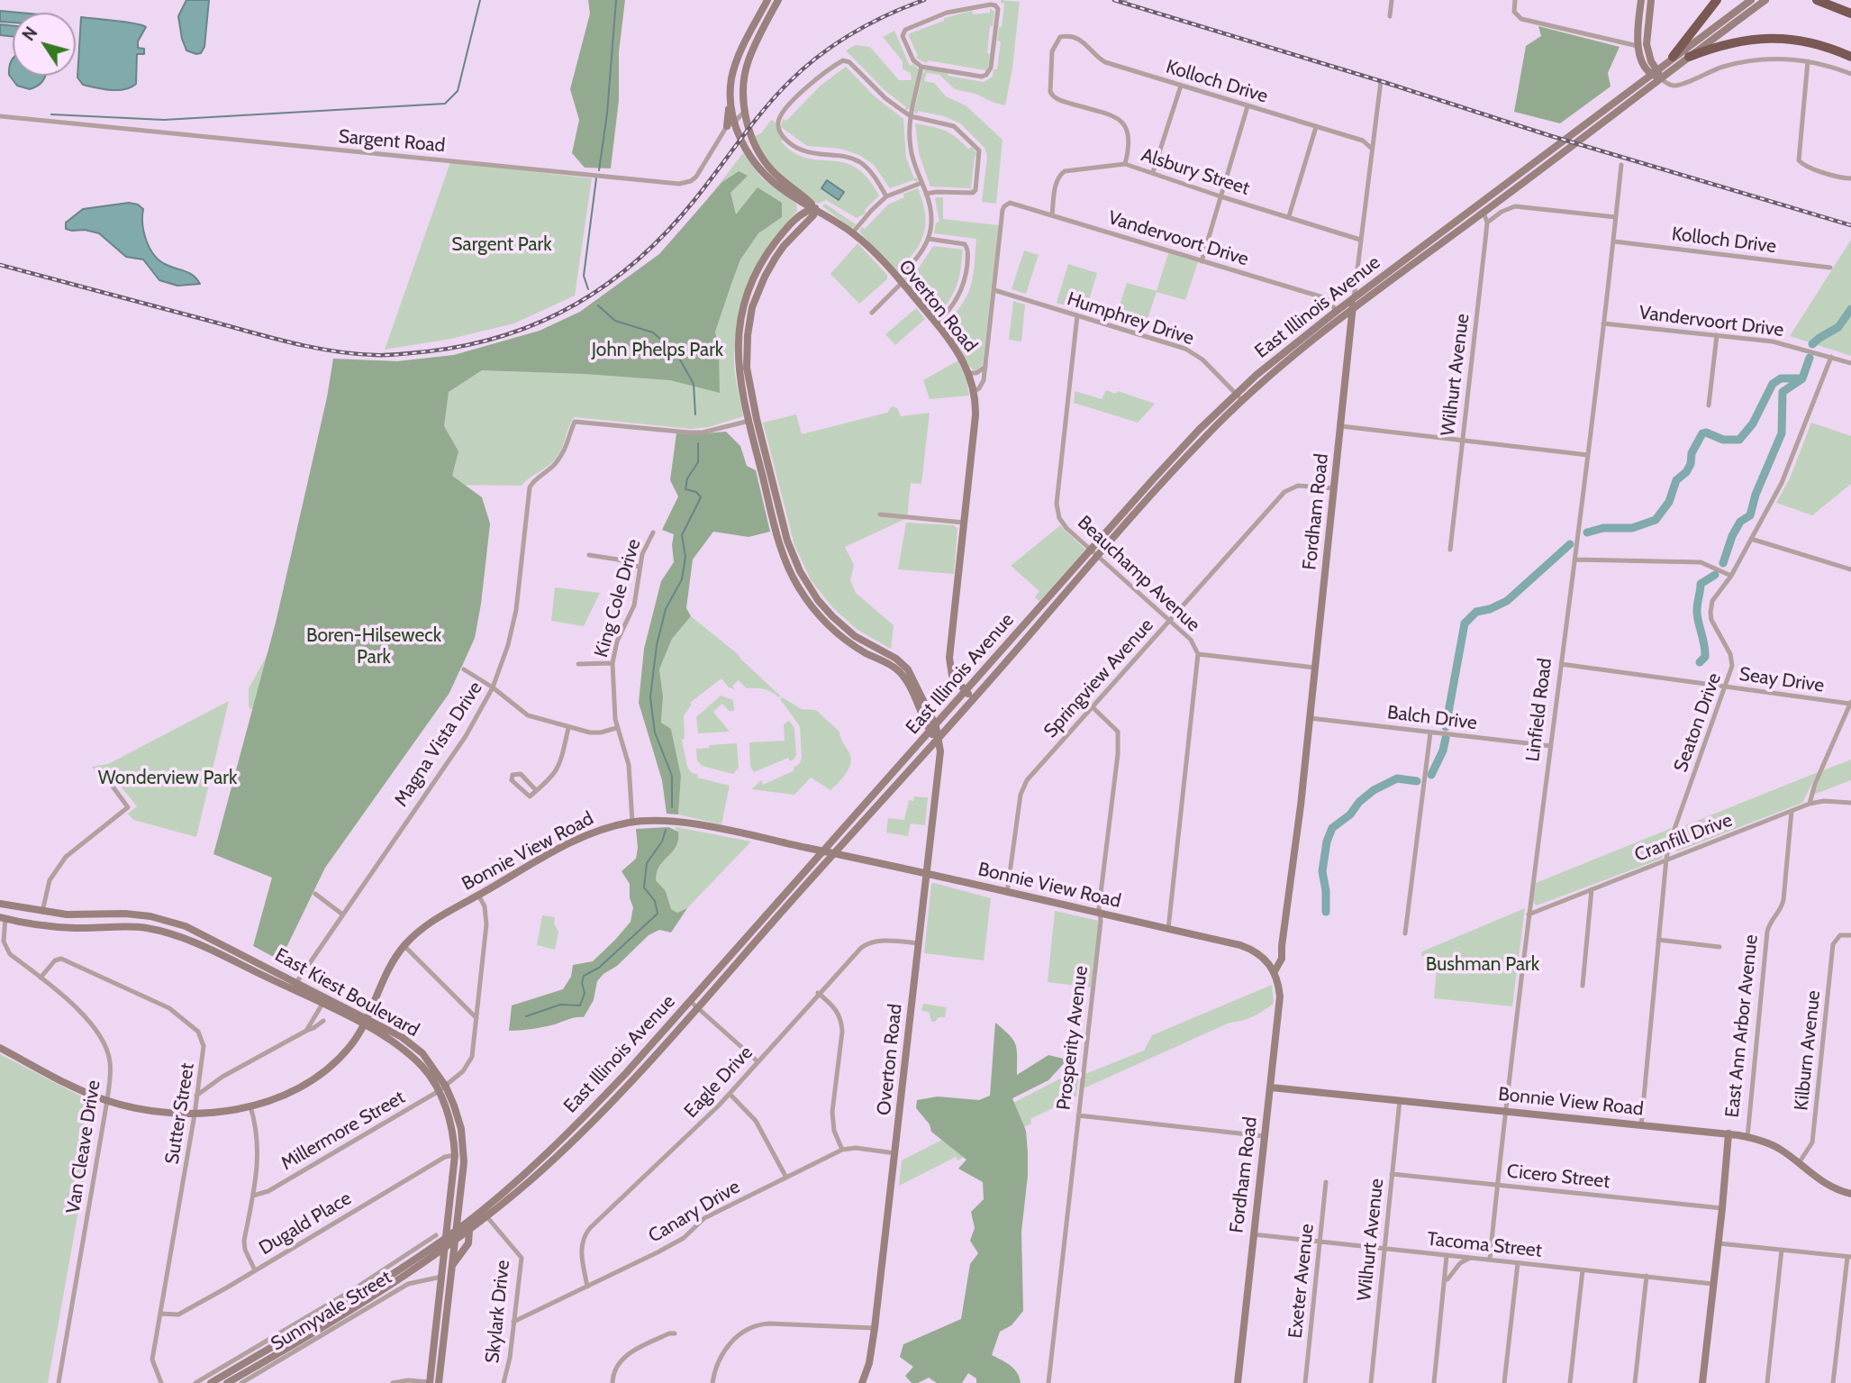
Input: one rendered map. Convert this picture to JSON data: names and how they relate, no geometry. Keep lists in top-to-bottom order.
{
  "streets": {
    "street": [
      "Kolloch Drive",
      "Sargent Road",
      "Alsbury Street",
      "Vandervoort Drive",
      "Overton Road",
      "East Illinois Avenue",
      "Humphrey Drive",
      "Wilhurt Avenue",
      "Fordham Road",
      "Beauchamp Avenue",
      "King Cole Drive",
      "Springview Avenue",
      "Seay Drive",
      "Linfield Road",
      "Balch Drive",
      "Seaton Drive",
      "Magna Vista Drive",
      "Cranfill Drive",
      "Bonnie View Road",
      "East Kiest Boulevard",
      "East Ann Arbor Avenue",
      "Prosperity Avenue",
      "Kilburn Avenue",
      "Eagle Drive",
      "Sutter Street",
      "Millermore Street",
      "Van Cleave Drive",
      "Cicero Street",
      "Canary Drive",
      "Dugald Place",
      "Tacoma Street",
      "Exeter Avenue",
      "Sunnyvale Street",
      "Skylark Drive"
    ]
  },
  "crossings": [
    ["Kolloch Drive", "Alsbury Street"],
    ["Kolloch Drive", "Fordham Road"],
    ["Kolloch Drive", "Linfield Road"],
    ["Sargent Road", "Overton Road"],
    ["Alsbury Street", "Vandervoort Drive"],
    ["Alsbury Street", "Fordham Road"],
    ["Vandervoort Drive", "East Illinois Avenue"],
    ["Vandervoort Drive", "Humphrey Drive"],
    ["Vandervoort Drive", "Linfield Road"],
    ["Vandervoort Drive", "Seaton Drive"],
    ["Overton Road", "East Illinois Avenue"],
    ["Overton Road", "Bonnie View Road"],
    ["Overton Road", "Eagle Drive"],
    ["Overton Road", "Canary Drive"],
    ["East Illinois Avenue", "Humphrey Drive"],
    ["East Illinois Avenue", "Wilhurt Avenue"],
    ["East Illinois Avenue", "Fordham Road"],
    ["East Illinois Avenue", "Beauchamp Avenue"],
    ["East Illinois Avenue", "Bonnie View Road"],
    ["East Illinois Avenue", "East Kiest Boulevard"],
    ["East Illinois Avenue", "Skylark Drive"],
    ["Humphrey Drive", "Beauchamp Avenue"],
    ["Wilhurt Avenue", "Bonnie View Road"],
    ["Wilhurt Avenue", "Cicero Street"],
    ["Wilhurt Avenue", "Tacoma Street"],
    ["Fordham Road", "Springview Avenue"],
    ["Fordham Road", "Balch Drive"],
    ["Fordham Road", "Bonnie View Road"],
    ["Fordham Road", "Tacoma Street"],
    ["Beauchamp Avenue", "Springview Avenue"],
    ["Beauchamp Avenue", "Bonnie View Road"],
    ["King Cole Drive", "Bonnie View Road"],
    ["Springview Avenue", "Bonnie View Road"],
    ["Springview Avenue", "Prosperity Avenue"],
    ["Seay Drive", "Linfield Road"],
    ["Seay Drive", "Seaton Drive"],
    ["Linfield Road", "Balch Drive"],
    ["Linfield Road", "Cranfill Drive"],
    ["Linfield Road", "Bonnie View Road"],
    ["Linfield Road", "Cicero Street"],
    ["Linfield Road", "Tacoma Street"],
    ["Seaton Drive", "Cranfill Drive"],
    ["Seaton Drive", "Bonnie View Road"],
    ["Magna Vista Drive", "East Kiest Boulevard"],
    ["Cranfill Drive", "East Ann Arbor Avenue"],
    ["Bonnie View Road", "East Kiest Boulevard"],
    ["Bonnie View Road", "East Ann Arbor Avenue"],
    ["Bonnie View Road", "Prosperity Avenue"],
    ["Bonnie View Road", "Kilburn Avenue"],
    ["Bonnie View Road", "Sutter Street"],
    ["Bonnie View Road", "Millermore Street"],
    ["Bonnie View Road", "Van Cleave Drive"],
    ["East Kiest Boulevard", "Millermore Street"],
    ["East Kiest Boulevard", "Van Cleave Drive"],
    ["East Kiest Boulevard", "Dugald Place"],
    ["East Kiest Boulevard", "Sunnyvale Street"],
    ["East Ann Arbor Avenue", "Cicero Street"],
    ["East Ann Arbor Avenue", "Tacoma Street"],
    ["Eagle Drive", "Canary Drive"],
    ["Sutter Street", "Van Cleave Drive"],
    ["Sutter Street", "Dugald Place"],
    ["Canary Drive", "Skylark Drive"],
    ["Tacoma Street", "Exeter Avenue"]
  ],
  "parks": [
    "Sargent Park",
    "John Phelps Park",
    "Boren-Hilseweck Park",
    "Wonderview Park",
    "Bushman Park"
  ],
  "north": "top left"
}
